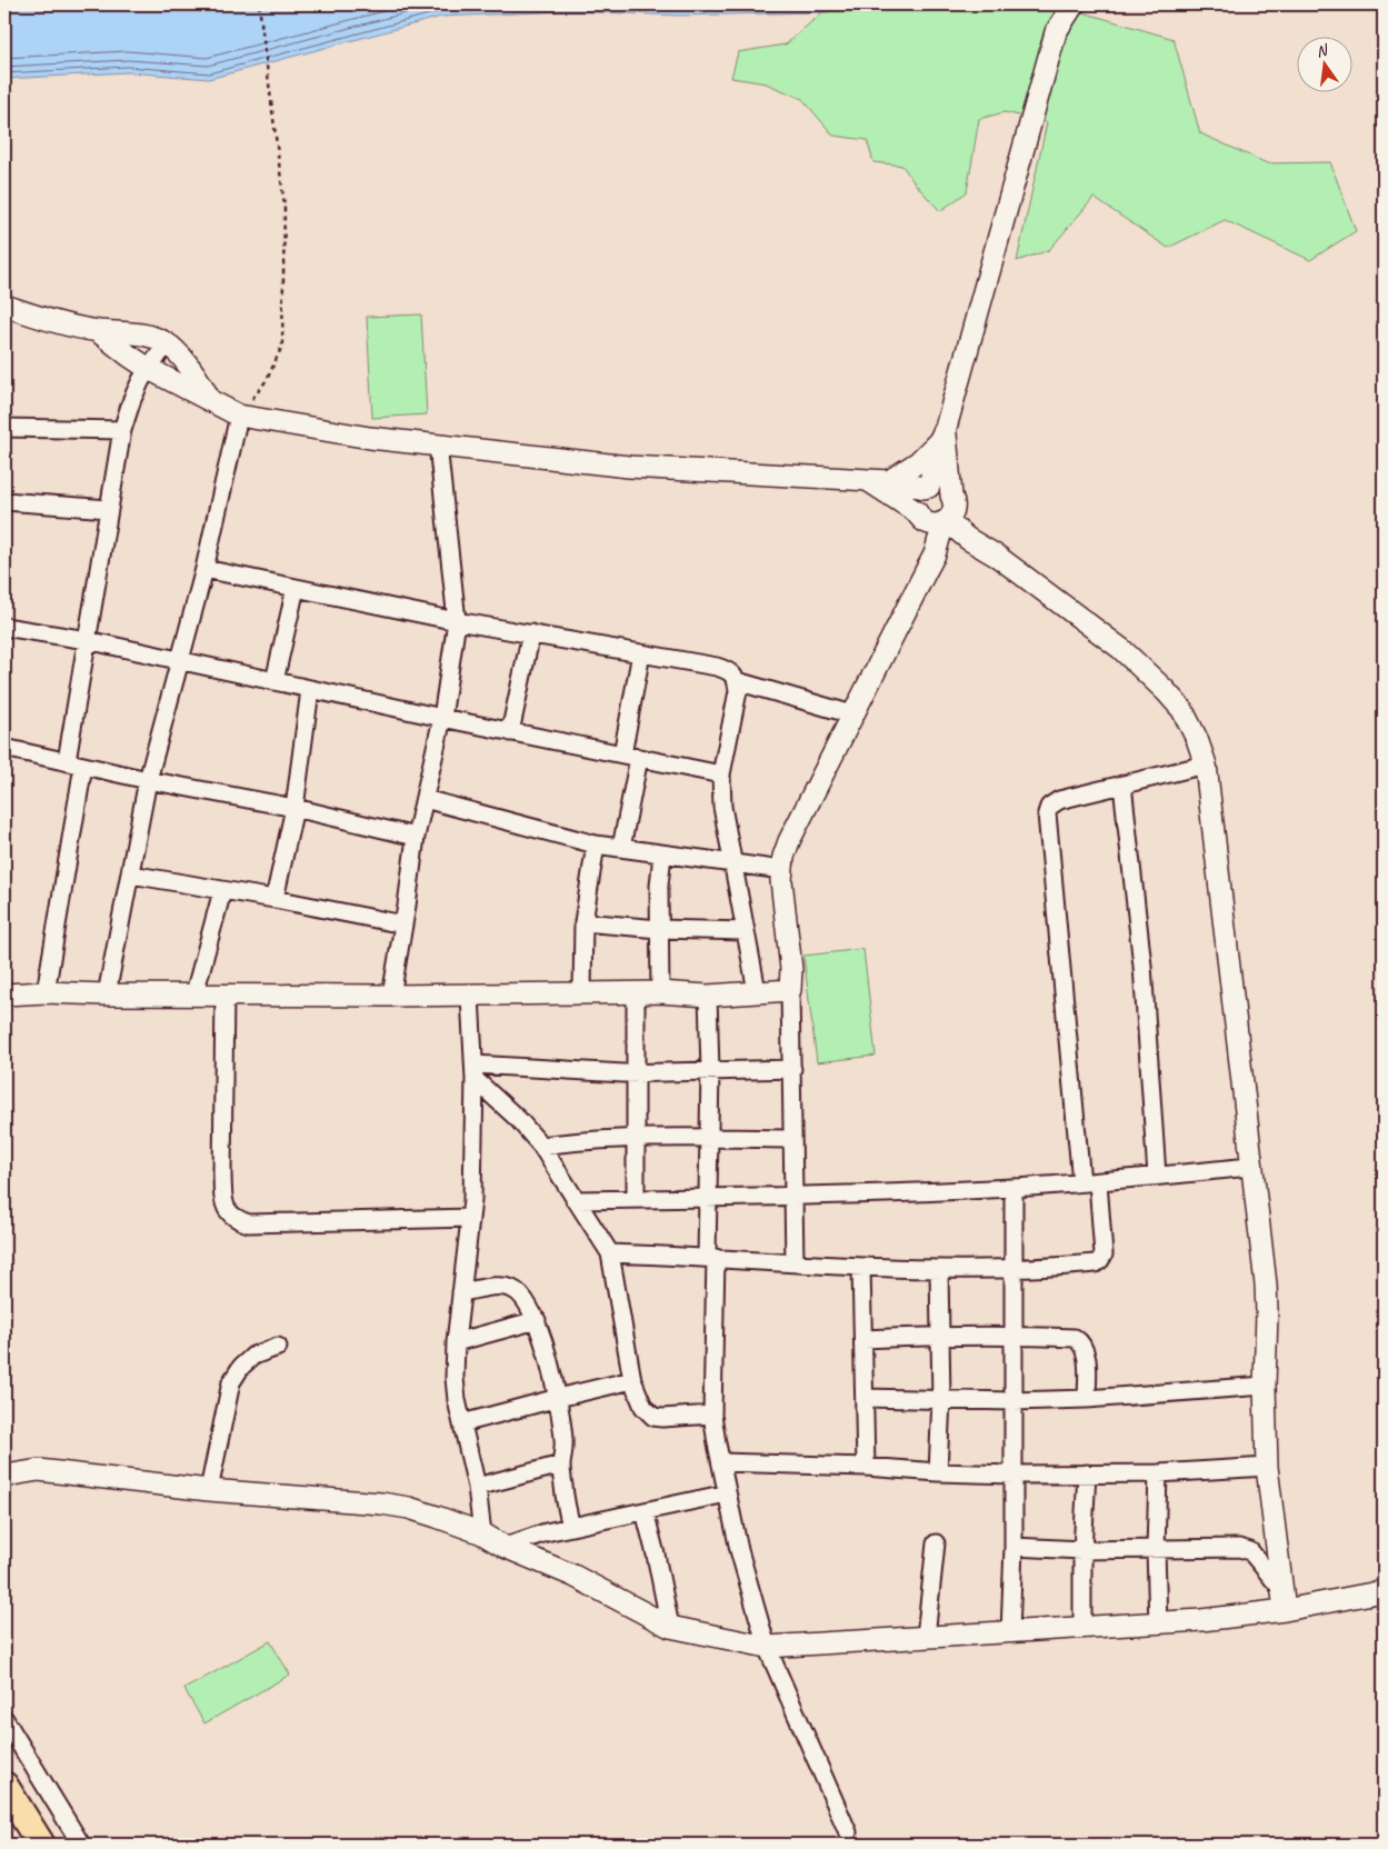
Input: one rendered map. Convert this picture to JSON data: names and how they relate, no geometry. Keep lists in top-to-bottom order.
{
  "north": "top"
}
